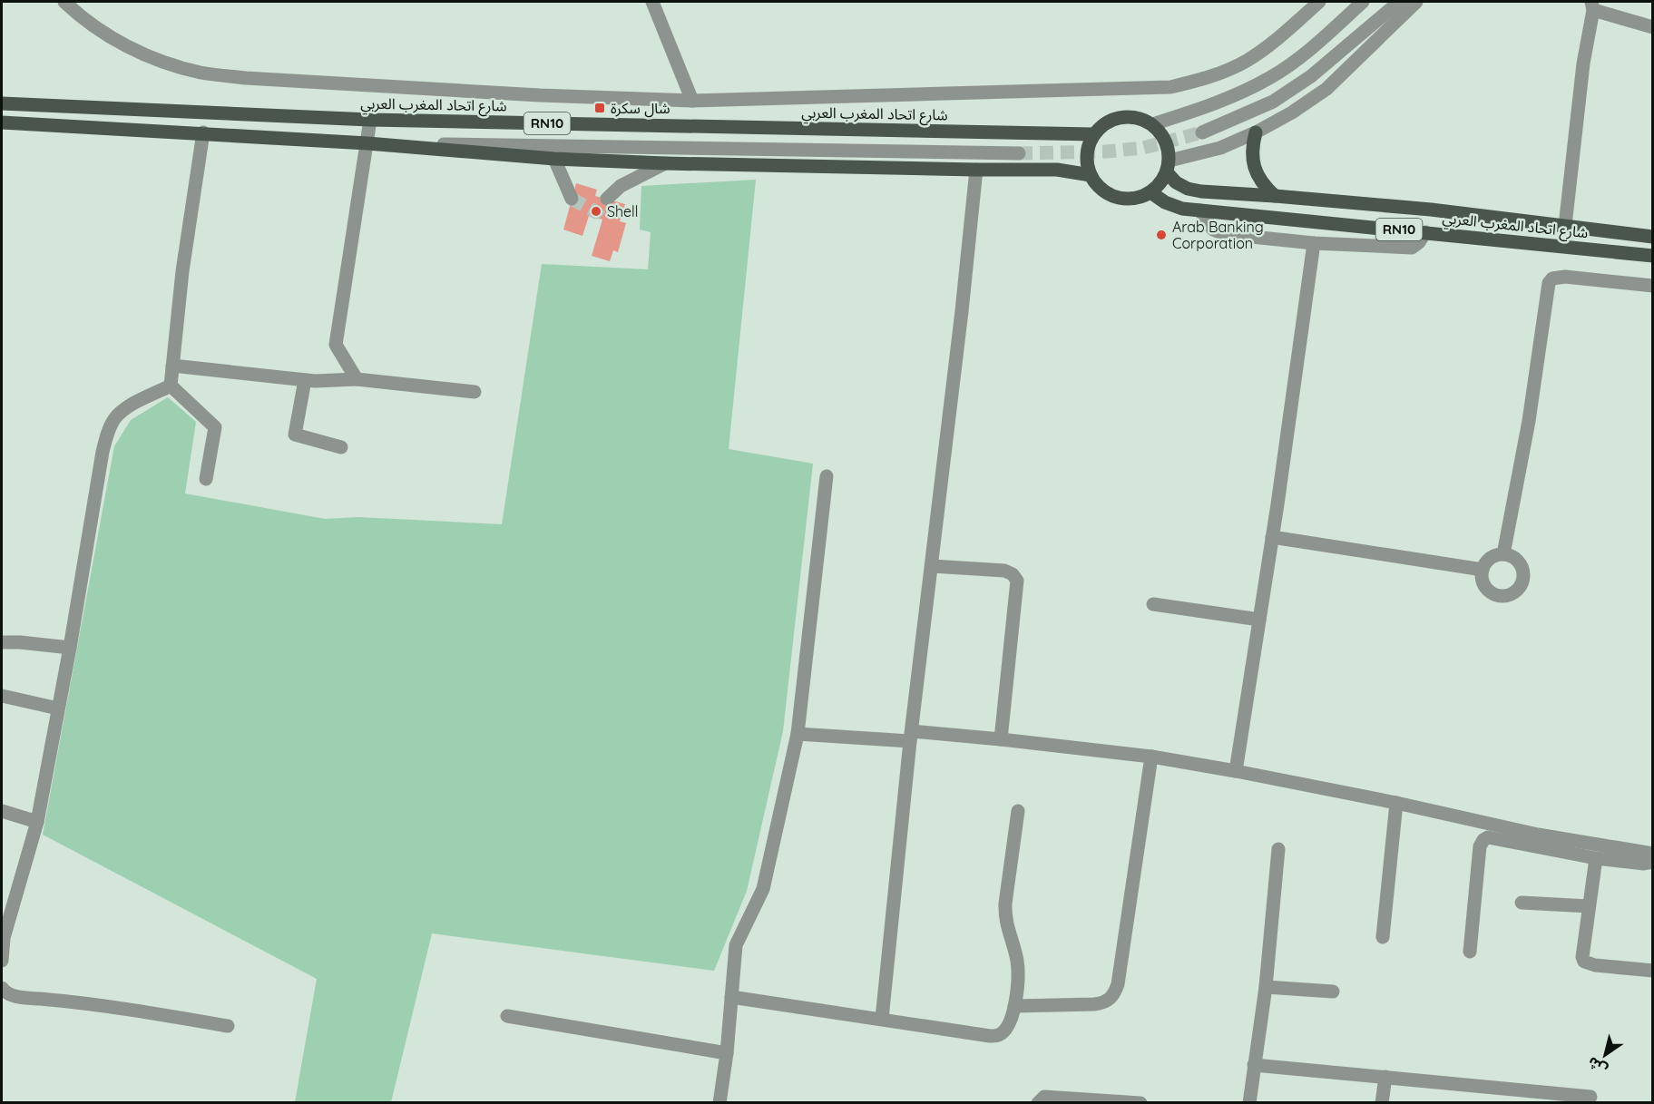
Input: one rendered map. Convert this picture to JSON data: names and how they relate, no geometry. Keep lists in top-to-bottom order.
{
  "streets": {
    "main road": ["شارع اتحاد المغرب العربي", "RN10"]
  },
  "crossings": [
    ["شارع اتحاد المغرب العربي", "RN10"]
  ],
  "places": {
    "transit": ["شال سكرة"],
    "other": ["Shell", "Arab Banking Corporation"]
  },
  "north": "bottom left"
}
